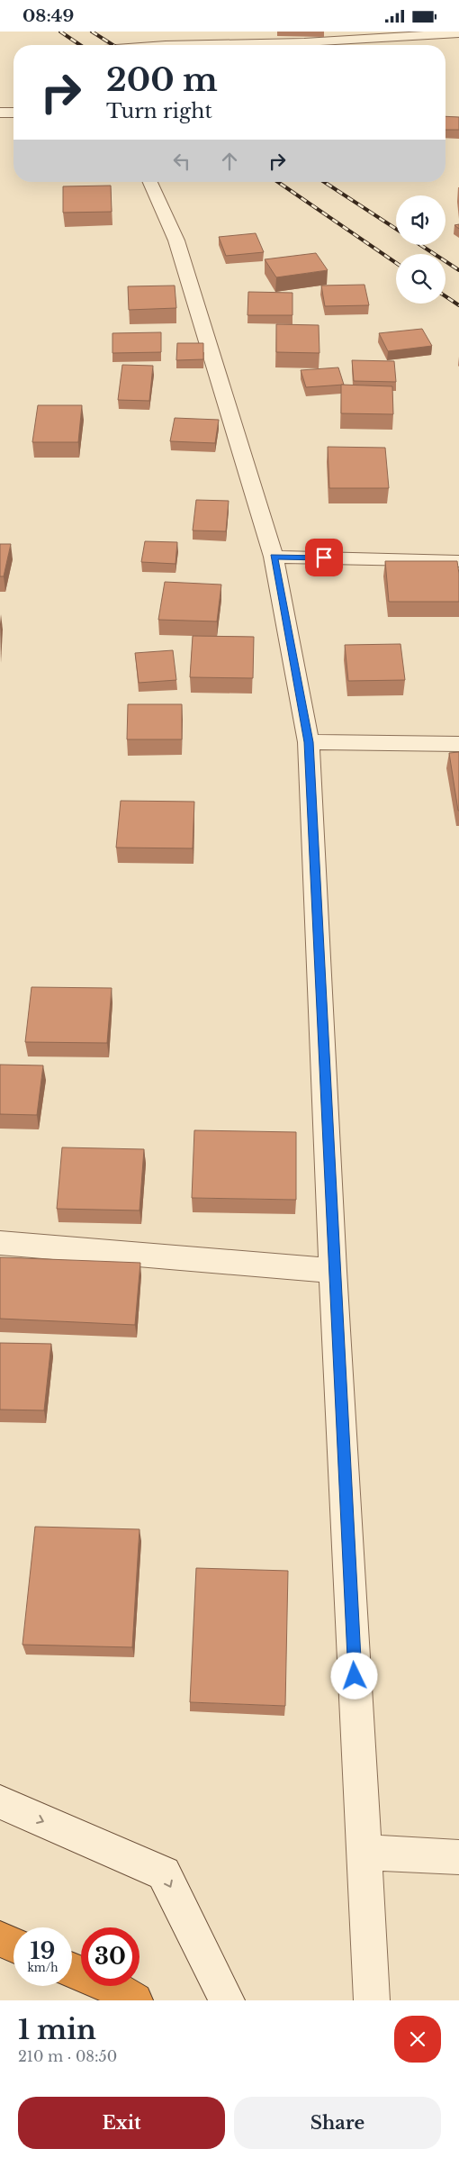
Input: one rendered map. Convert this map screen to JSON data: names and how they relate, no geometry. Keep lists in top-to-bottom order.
{
  "page": {
    "status": "08:49",
    "turn": ["200 m", "Turn right"],
    "speed": "19 km/h",
    "limit": "30",
    "heading": ["1 min", "210 m · 08:50"],
    "buttons": ["Exit", "Share"]
  }
}
